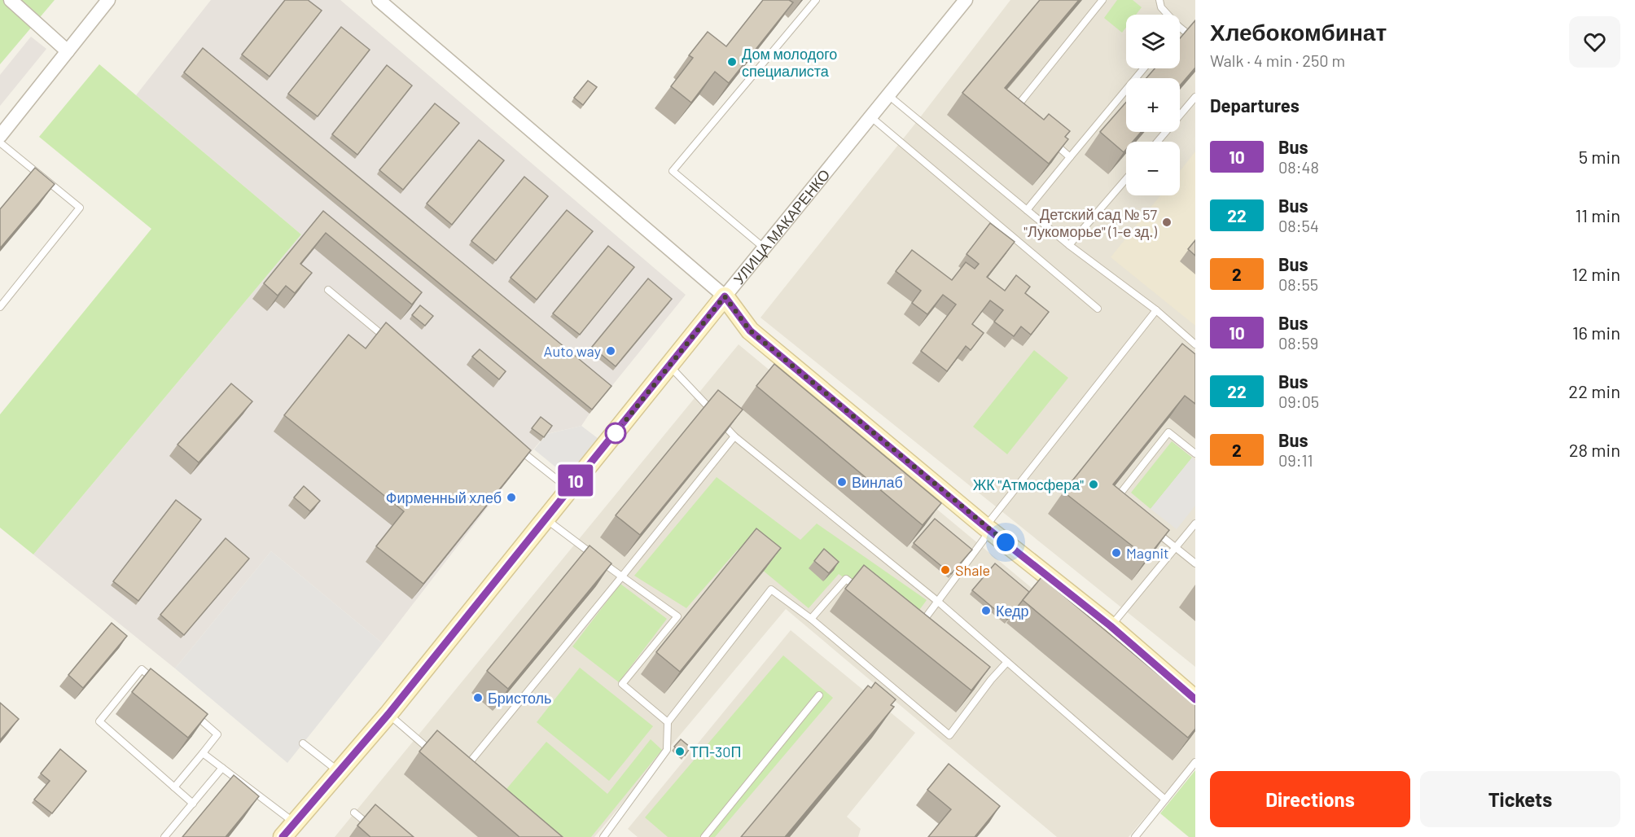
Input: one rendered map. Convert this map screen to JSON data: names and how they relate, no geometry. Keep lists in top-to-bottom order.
{
  "streets": {
    "street": ["УЛИЦА МАКАРЕНКО"]
  },
  "places": [
    "Дом молодого специалиста",
    "Детский сад № 57 \"Лукоморье\" (1-е зд.)",
    "Auto way",
    "Винлаб",
    "ЖК \"Атмосфера\"",
    "Фирменный хлеб",
    "Magnit",
    "Shale",
    "Кедр",
    "Бристоль",
    "ТП-30П"
  ],
  "lines": ["bus line 10"],
  "page": {
    "on_map": "10",
    "heading": [
      ["Хлебокомбинат", "Walk · 4 min · 250 m"],
      "Departures"
    ],
    "map_buttons": ["+", "−"],
    "list": [
      {
        "mark": "10",
        "name": "Bus",
        "note": "08:48",
        "value": "5 min"
      },
      {
        "mark": "22",
        "name": "Bus",
        "note": "08:54",
        "value": "11 min"
      },
      {
        "mark": "2",
        "name": "Bus",
        "note": "08:55",
        "value": "12 min"
      },
      {
        "mark": "10",
        "name": "Bus",
        "note": "08:59",
        "value": "16 min"
      },
      {
        "mark": "22",
        "name": "Bus",
        "note": "09:05",
        "value": "22 min"
      },
      {
        "mark": "2",
        "name": "Bus",
        "note": "09:11",
        "value": "28 min"
      }
    ],
    "buttons": ["Directions", "Tickets"]
  }
}
